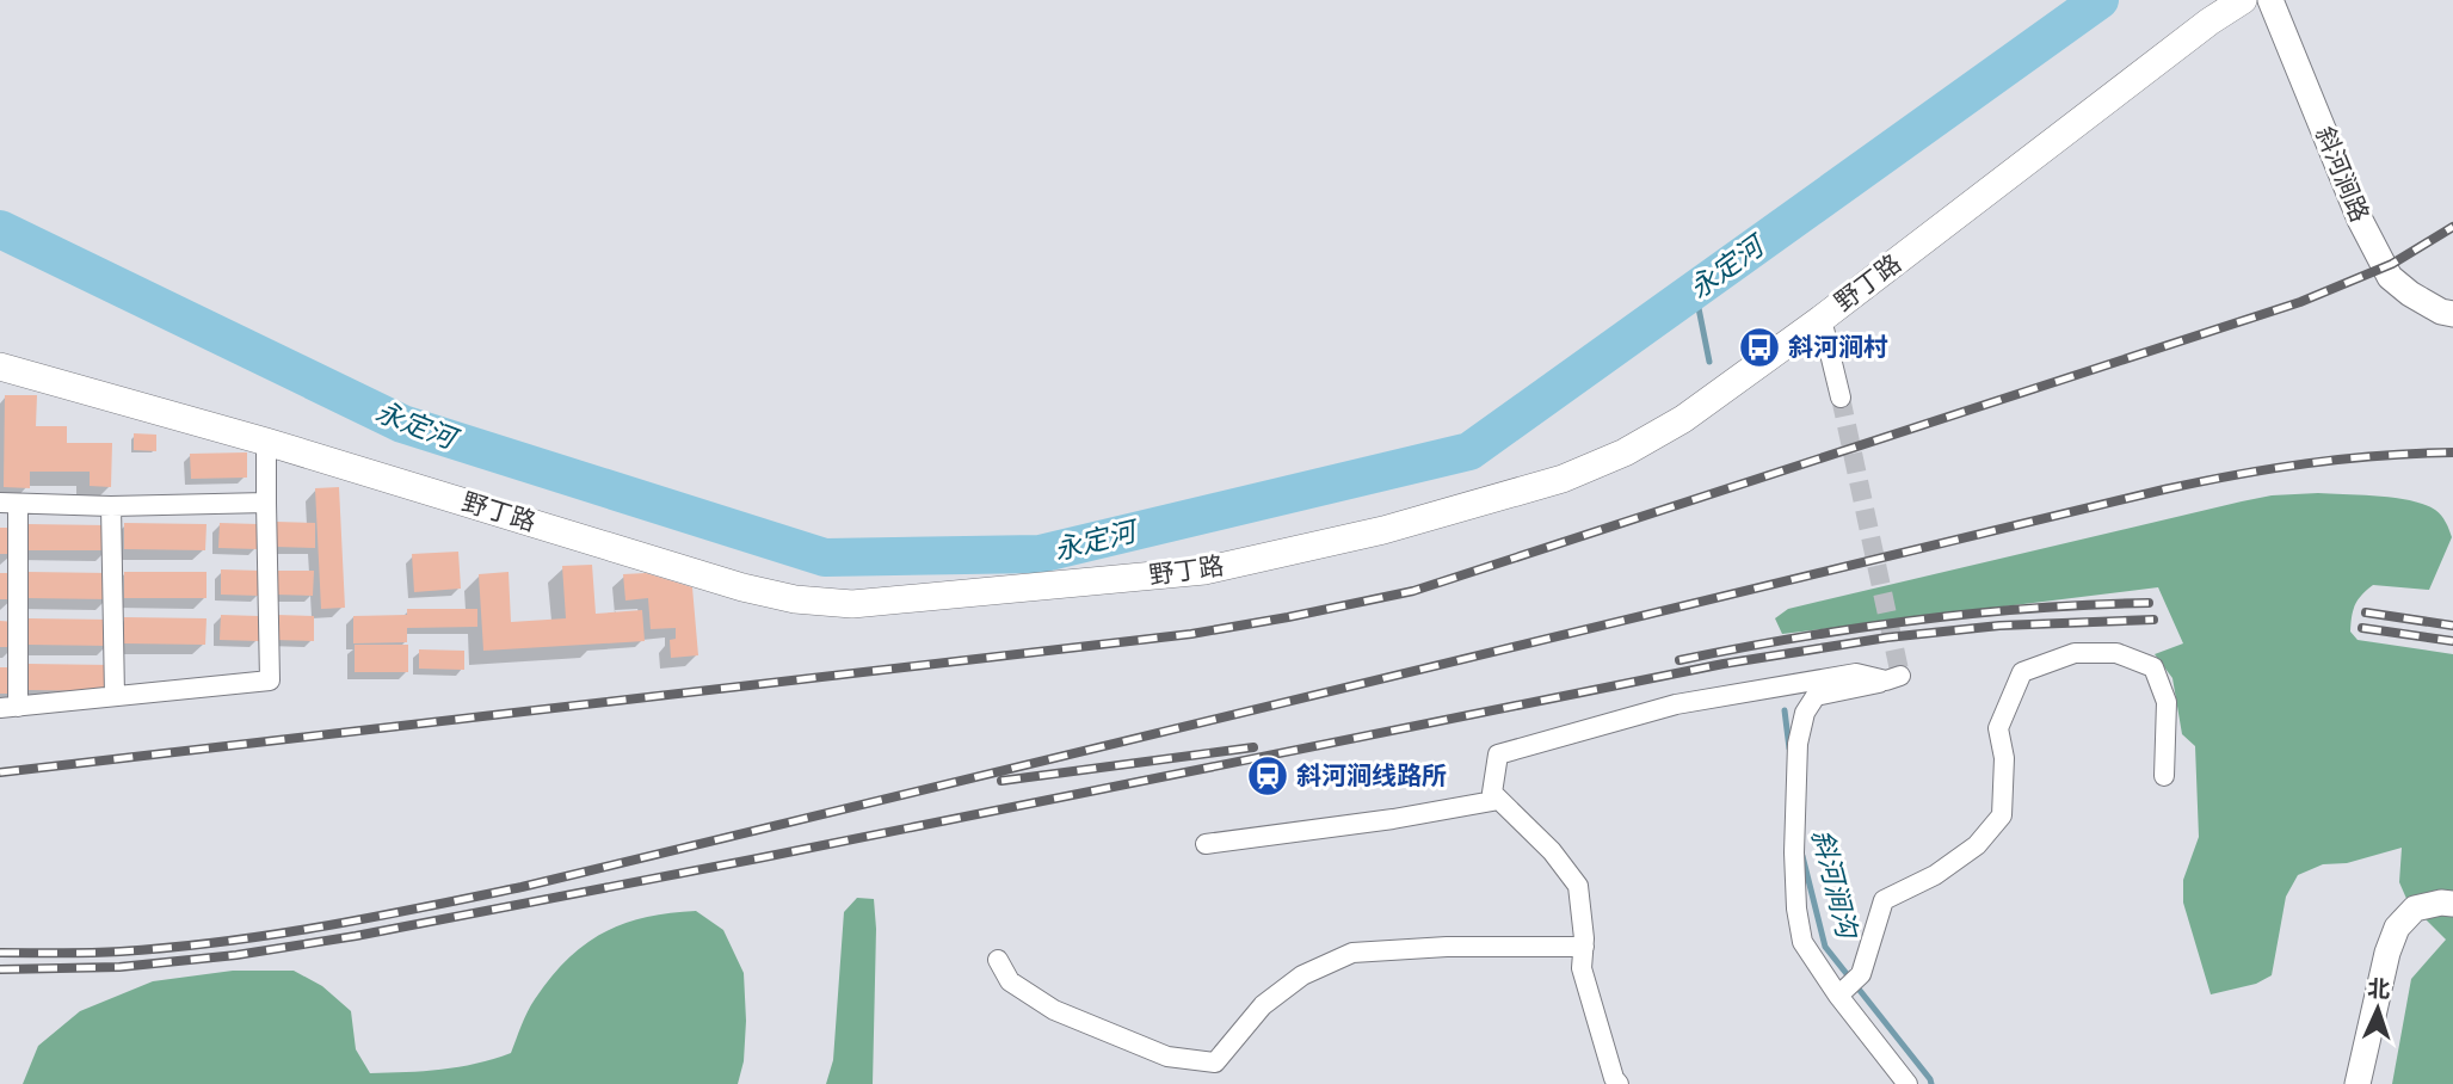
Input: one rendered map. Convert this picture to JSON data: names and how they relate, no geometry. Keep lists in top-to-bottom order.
{
  "streets": {
    "main road": ["野丁路"],
    "street": ["斜河涧路"]
  },
  "water": ["永定河", "斜河涧沟"],
  "places": {
    "bus stop": ["斜河涧村"],
    "station": ["斜河涧线路所"]
  },
  "north": "top"
}
